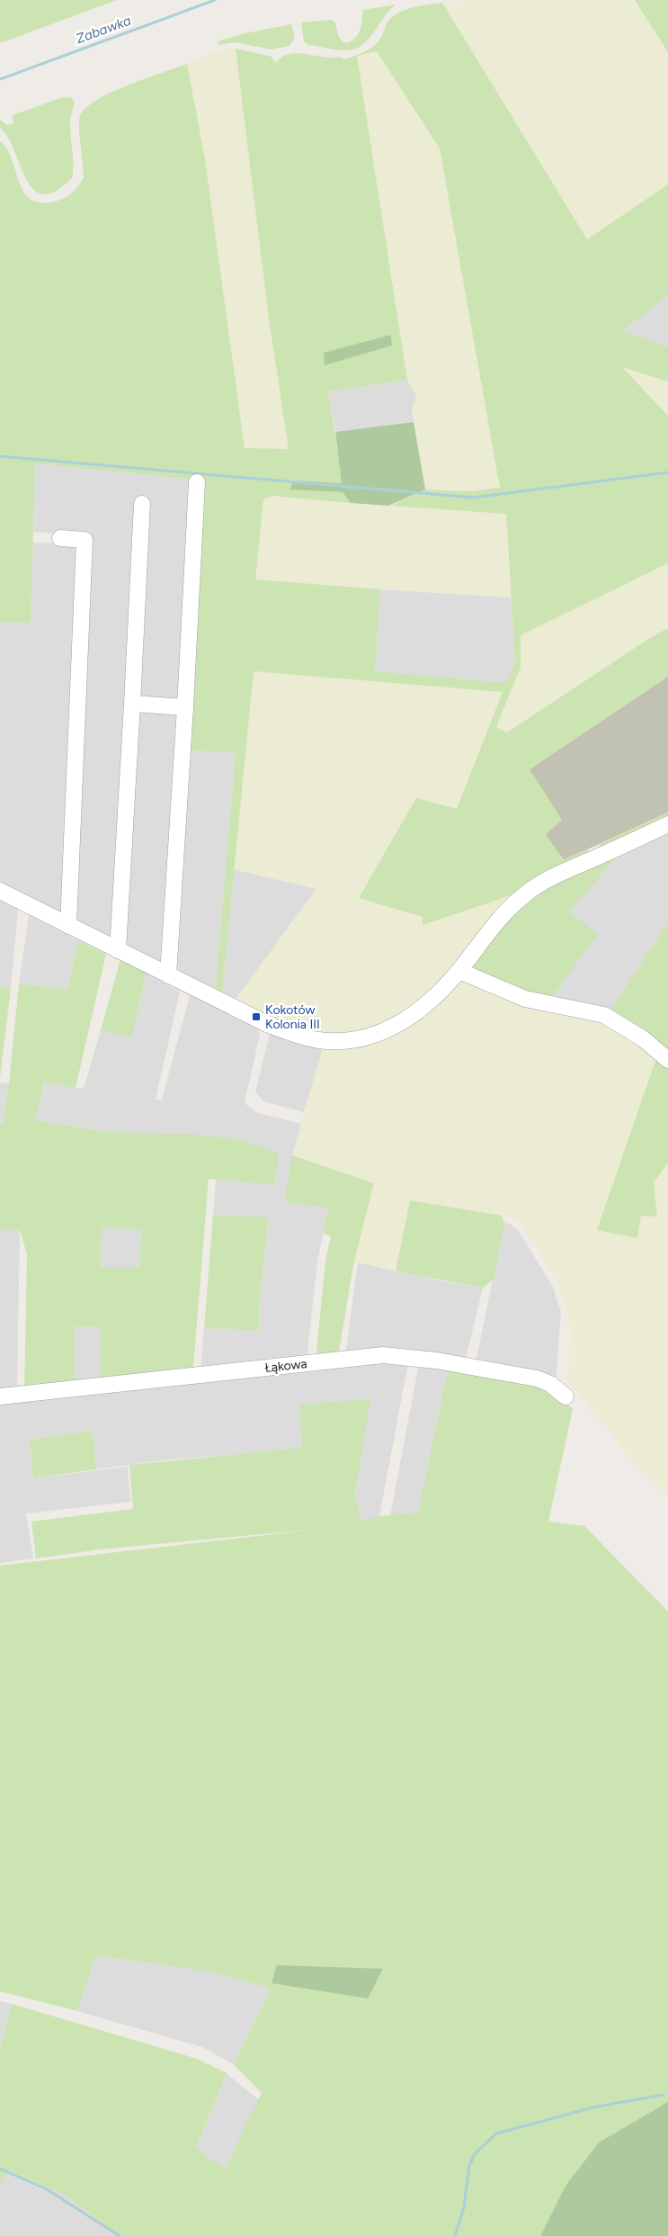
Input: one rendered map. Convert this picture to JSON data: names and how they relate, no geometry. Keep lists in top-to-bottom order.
{
  "streets": {
    "street": ["Łąkowa"]
  },
  "water": ["Zabawka"],
  "places": {
    "transit": ["Kokotów Kolonia III"]
  }
}
